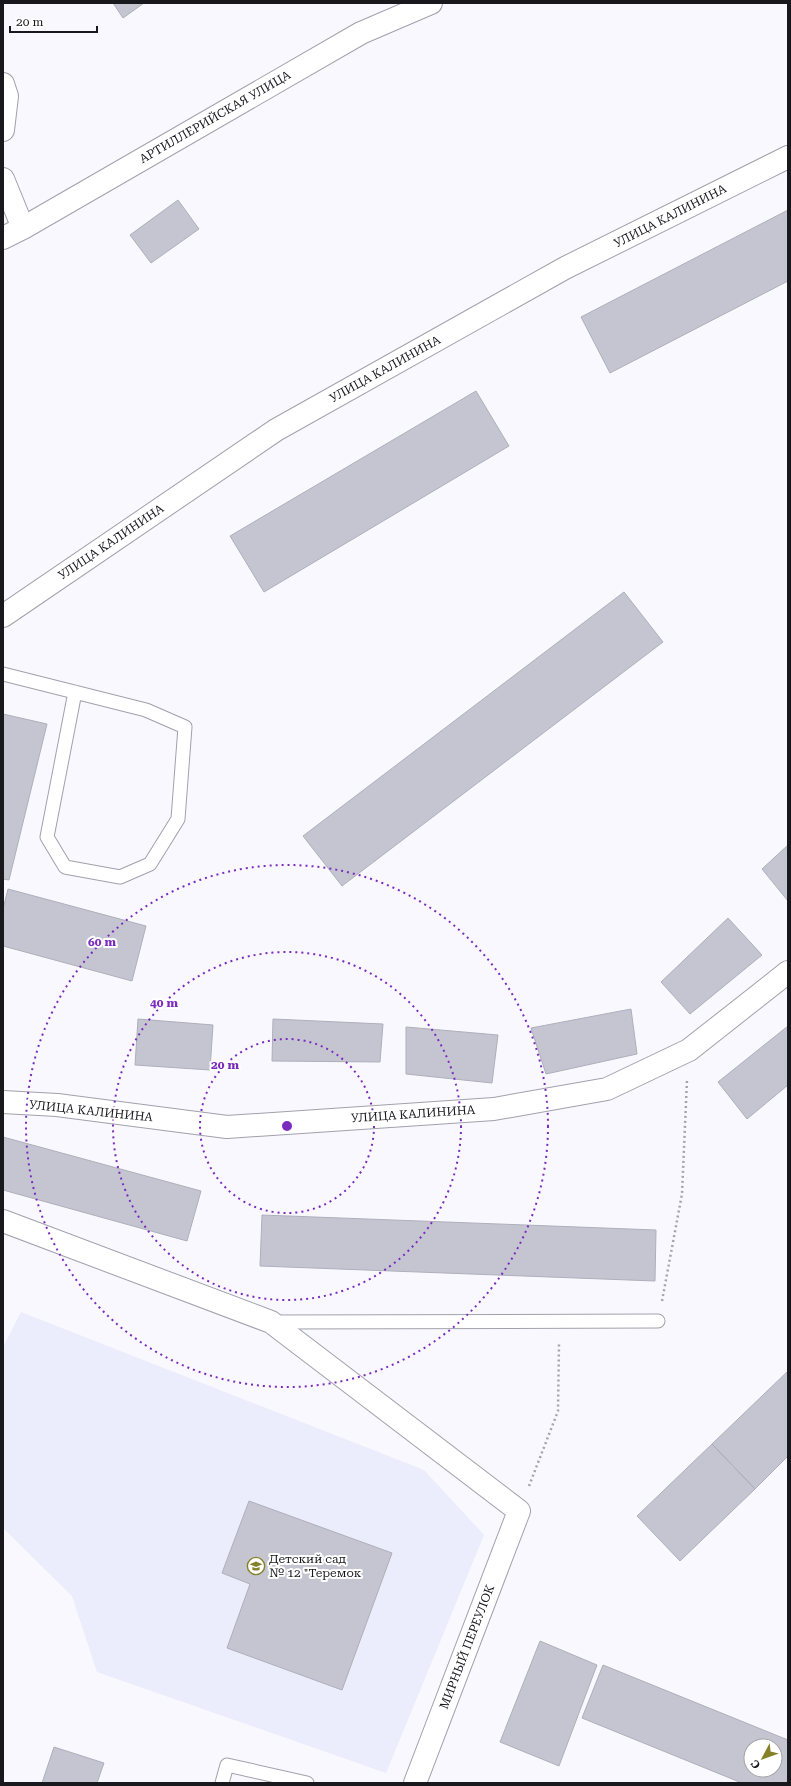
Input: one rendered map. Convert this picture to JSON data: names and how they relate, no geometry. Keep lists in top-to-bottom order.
{
  "streets": {
    "street": ["АРТИЛЛЕРИЙСКАЯ УЛИЦА", "УЛИЦА КАЛИНИНА", "МИРНЫЙ ПЕРЕУЛОК"]
  },
  "places": {
    "school or university": ["Детский сад № 12 \"Теремок"]
  },
  "scale_bar": "20 m",
  "north": "bottom left",
  "rings": ["60 m", "40 m", "20 m"]
}
